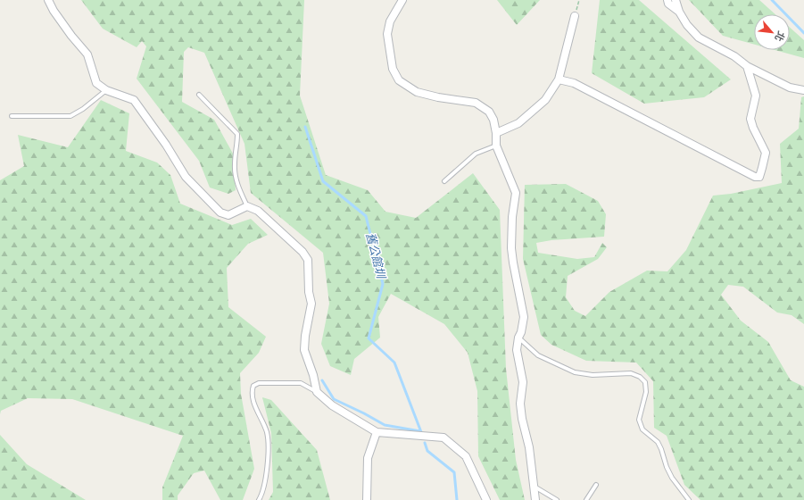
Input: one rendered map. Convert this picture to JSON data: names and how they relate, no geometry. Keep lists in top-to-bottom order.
{
  "water": ["舊公館圳"],
  "north": "bottom right"
}
